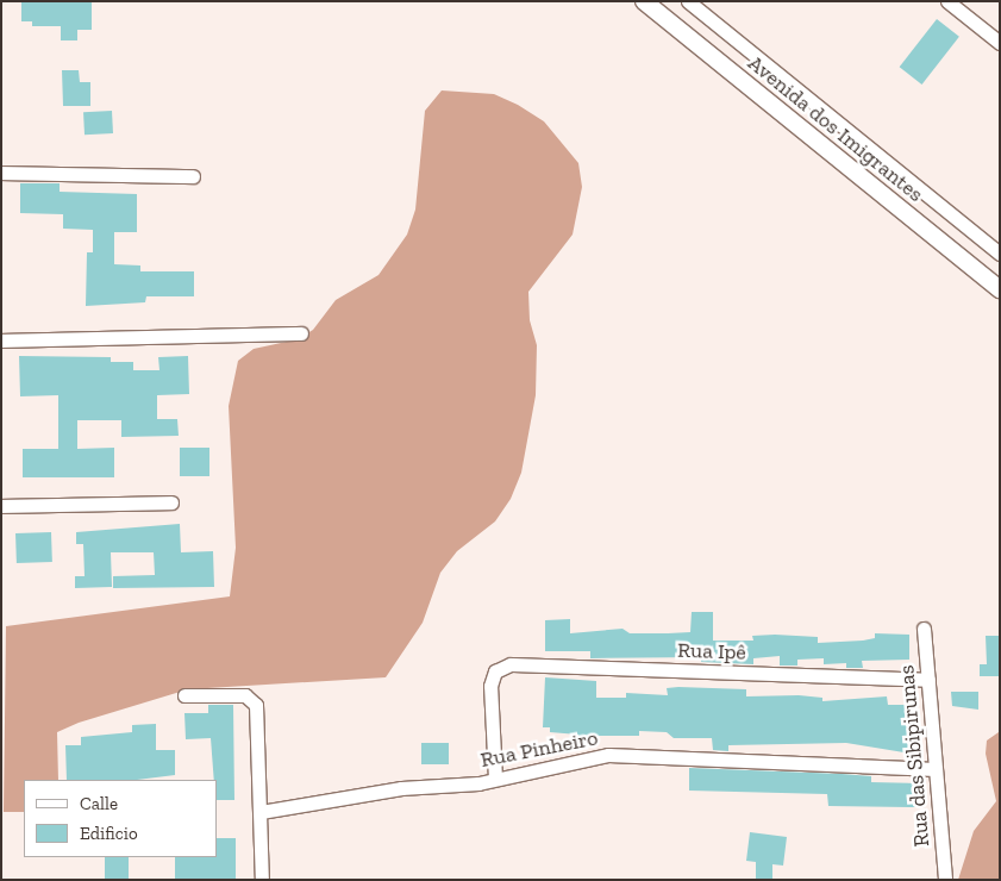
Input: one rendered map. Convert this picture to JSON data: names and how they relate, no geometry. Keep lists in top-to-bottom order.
{
  "streets": {
    "street": [
      "Avenida dos Imigrantes",
      "Rua Ipê",
      "Rua Pinheiro",
      "Rua das Sibipirunas"
    ]
  },
  "crossings": [
    ["Rua Ipê", "Rua Pinheiro"],
    ["Rua Ipê", "Rua das Sibipirunas"],
    ["Rua Pinheiro", "Rua das Sibipirunas"]
  ],
  "legend": ["Calle", "Edificio"]
}
